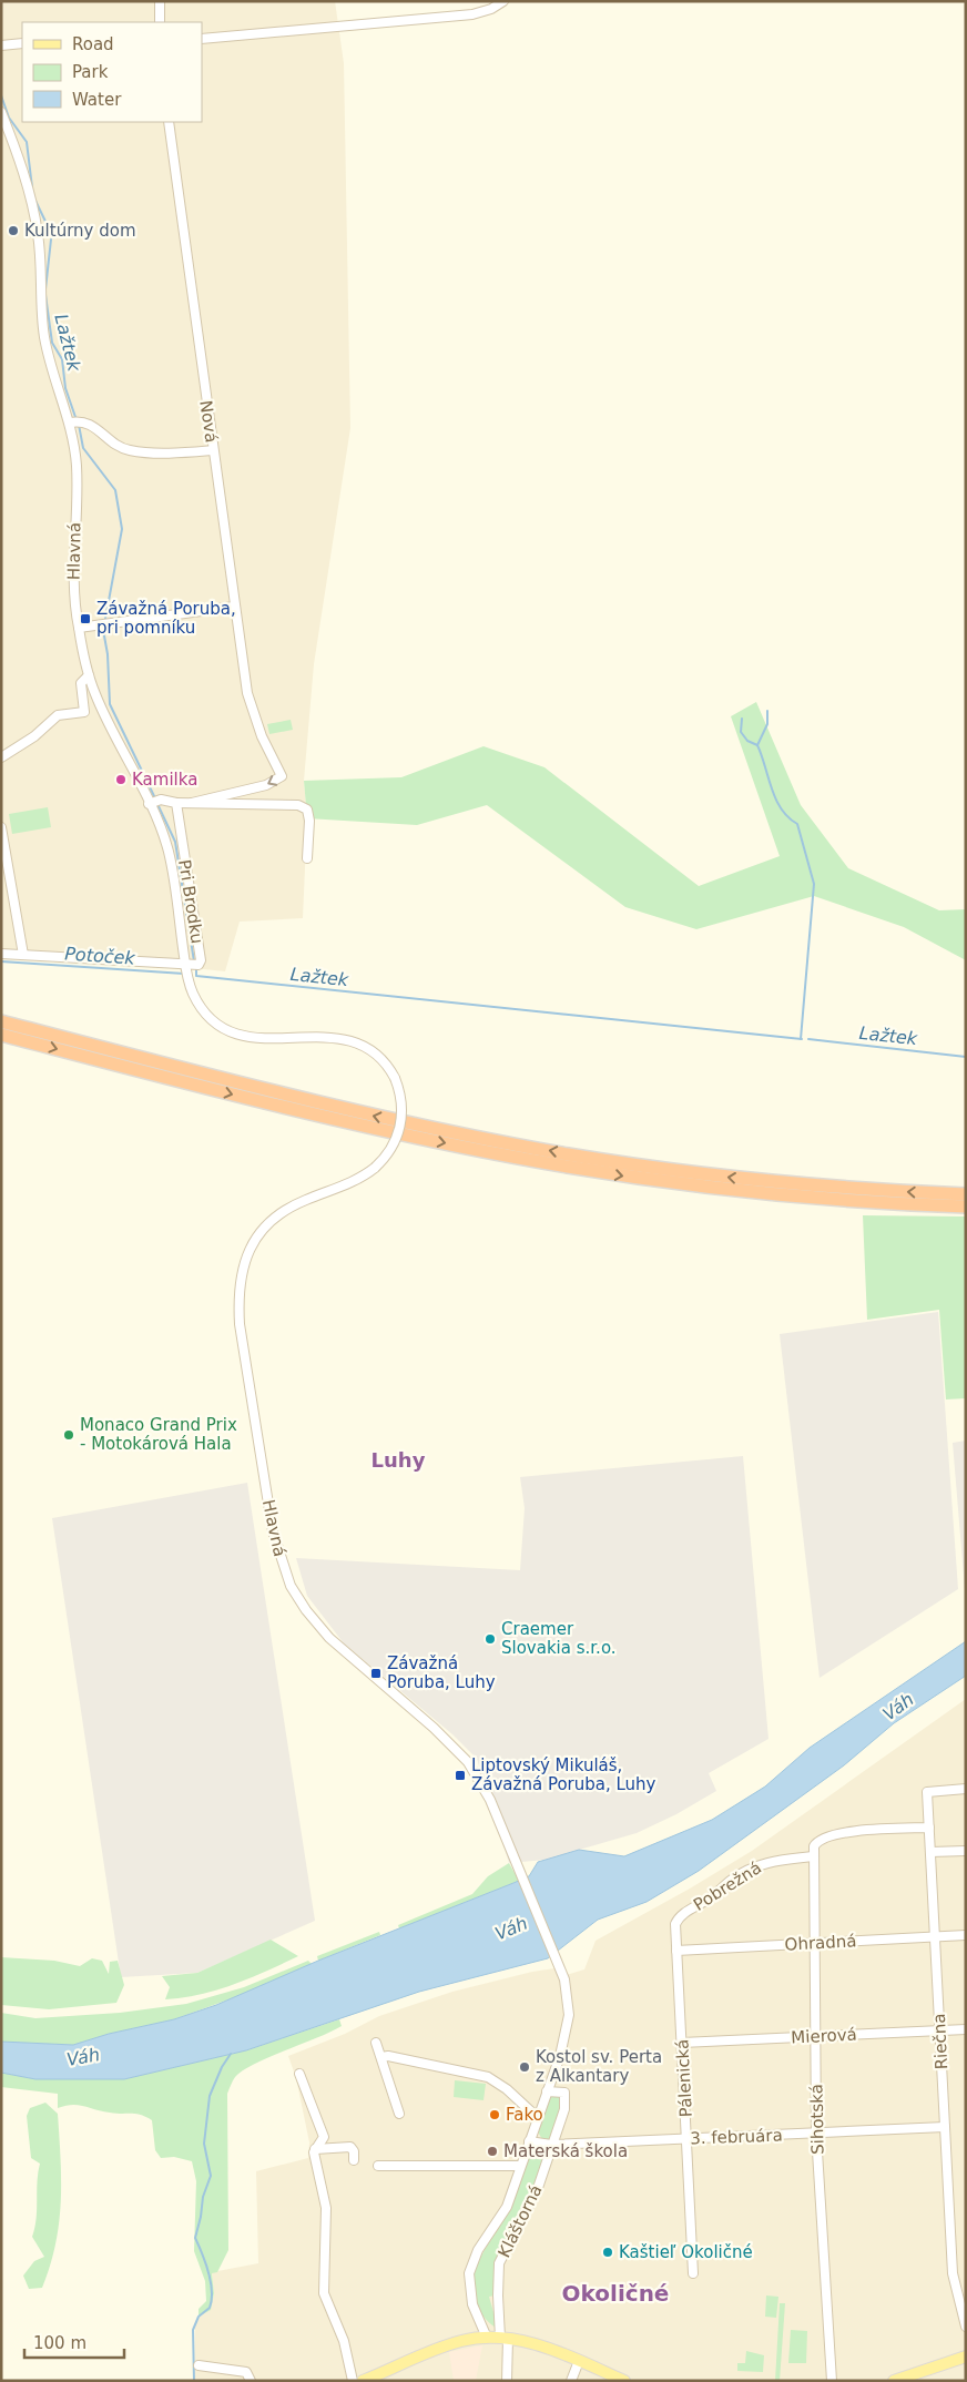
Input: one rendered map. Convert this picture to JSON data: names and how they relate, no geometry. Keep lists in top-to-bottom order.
{
  "streets": {
    "street": [
      "Nová",
      "Hlavná",
      "Pri Brodku",
      "Pobrežná",
      "Ohradná",
      "Mierová",
      "Riečna",
      "Pálenická",
      "Sihotská",
      "3. februára",
      "Kláštorná"
    ]
  },
  "crossings": [
    ["Hlavná", "Pri Brodku"],
    ["Hlavná", "Kláštorná"],
    ["Pobrežná", "Ohradná"],
    ["Pobrežná", "Pálenická"],
    ["Pobrežná", "Sihotská"],
    ["Ohradná", "Riečna"],
    ["Ohradná", "Pálenická"],
    ["Ohradná", "Sihotská"],
    ["Mierová", "Riečna"],
    ["Mierová", "Pálenická"],
    ["Mierová", "Sihotská"],
    ["Riečna", "3. februára"],
    ["Pálenická", "3. februára"],
    ["Sihotská", "3. februára"],
    ["3. februára", "Kláštorná"]
  ],
  "districts": ["Luhy", "Okoličné"],
  "water": ["Lažtek", "Potoček", "Váh"],
  "places": {
    "other": [
      "Kultúrny dom",
      "Kamilka",
      "Monaco Grand Prix - Motokárová Hala",
      "Craemer Slovakia s.r.o.",
      "Kostol sv. Perta z Alkantary",
      "Fako",
      "Materská škola",
      "Kaštieľ Okoličné"
    ],
    "transit": ["Závažná Poruba, pri pomníku", "Závažná Poruba, Luhy", "Liptovský Mikuláš, Závažná Poruba, Luhy"]
  },
  "legend": ["Road", "Park", "Water"],
  "scale_bar": "100 m"
}
